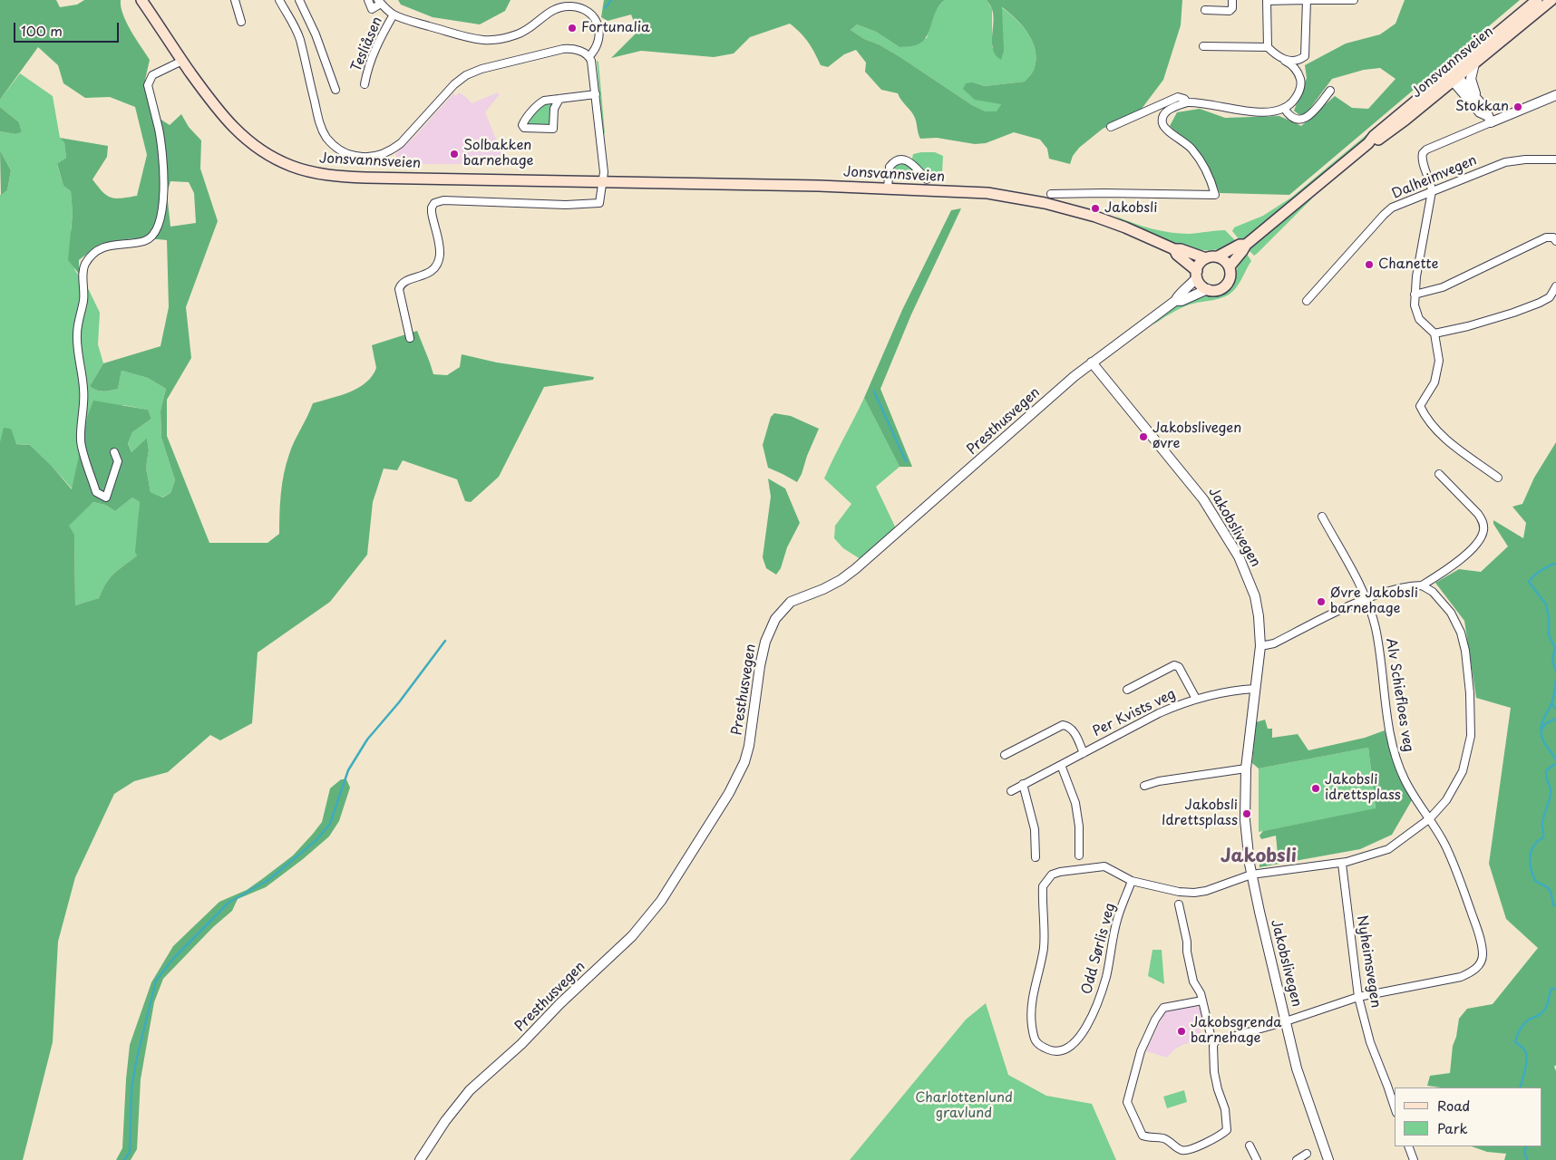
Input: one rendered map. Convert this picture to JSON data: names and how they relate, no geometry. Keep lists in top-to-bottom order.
{
  "streets": {
    "main road": ["Jonsvannsveien"],
    "street": [
      "Tesliåsen",
      "Dalheimvegen",
      "Presthusvegen",
      "Jakobslivegen",
      "Alv Schiefloes veg",
      "Per Kvists veg",
      "Odd Sørlis veg",
      "Nyheimsvegen"
    ]
  },
  "crossings": [
    ["Jonsvannsveien", "Presthusvegen"],
    ["Presthusvegen", "Jakobslivegen"],
    ["Jakobslivegen", "Alv Schiefloes veg"],
    ["Jakobslivegen", "Per Kvists veg"],
    ["Jakobslivegen", "Odd Sørlis veg"],
    ["Alv Schiefloes veg", "Odd Sørlis veg"],
    ["Alv Schiefloes veg", "Nyheimsvegen"],
    ["Odd Sørlis veg", "Nyheimsvegen"]
  ],
  "districts": ["Jakobsli"],
  "parks": ["Charlottenlund gravlund"],
  "places": [
    "Fortunalia",
    "Stokkan",
    "Solbakken barnehage",
    "Jakobsli",
    "Chanette",
    "Jakobslivegen øvre",
    "Øvre Jakobsli barnehage",
    "Jakobsli idrettsplass",
    "Jakobsli Idrettsplass",
    "Jakobsgrenda barnehage"
  ],
  "legend": ["Road", "Park"],
  "scale_bar": "100 m"
}
